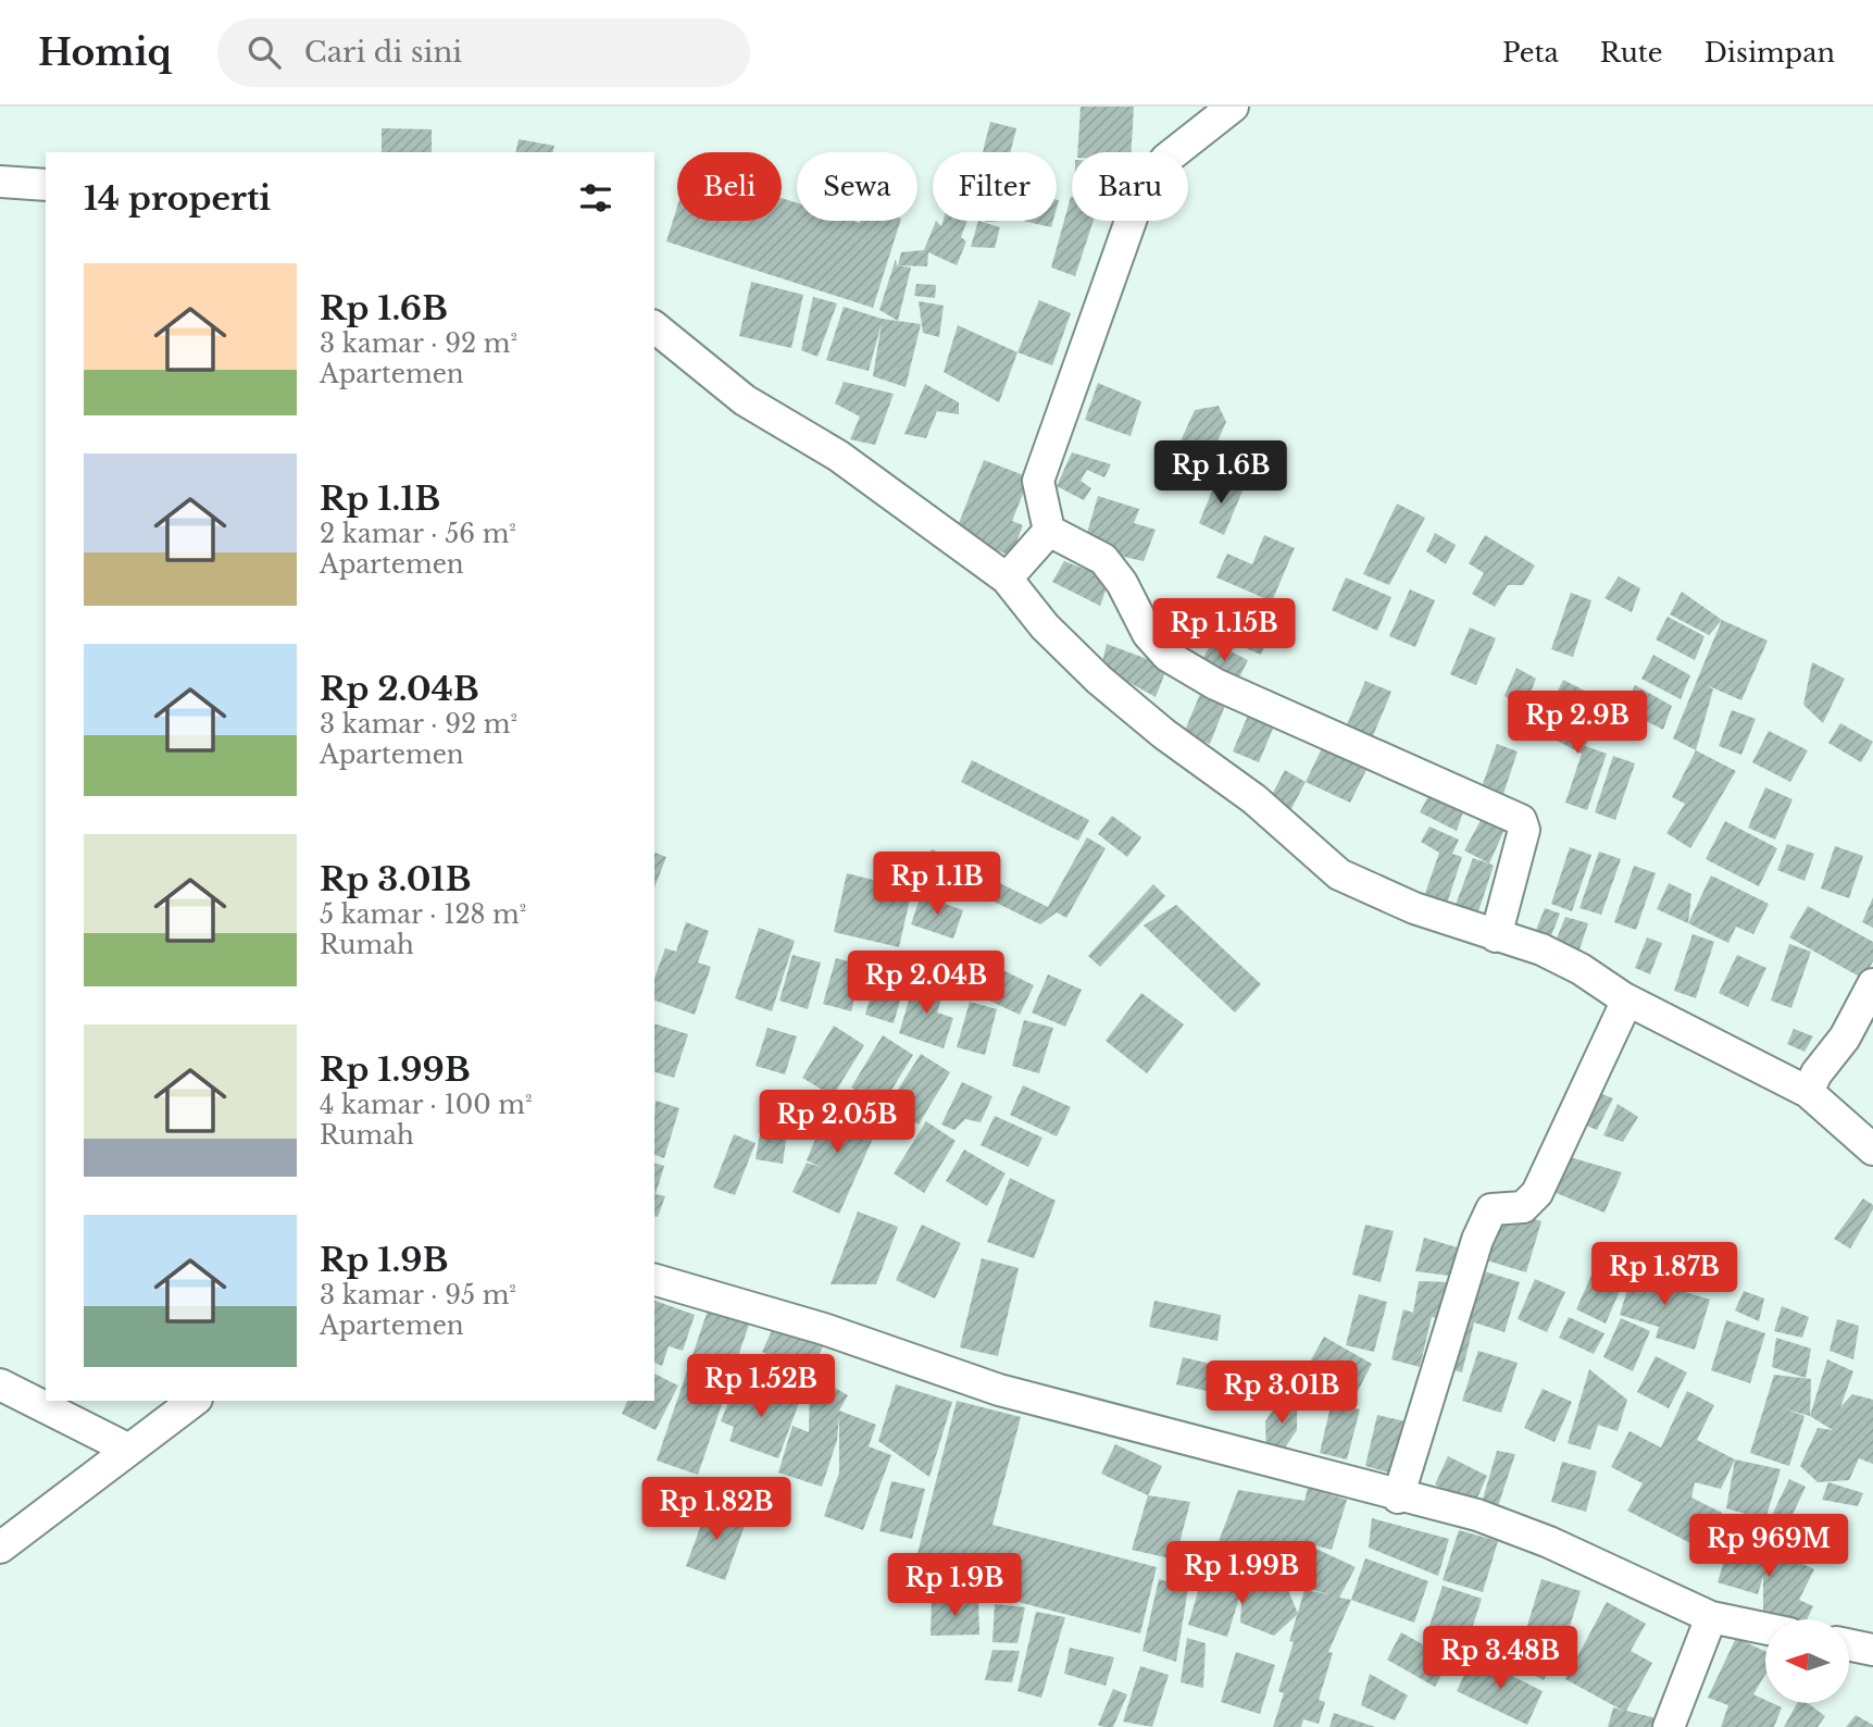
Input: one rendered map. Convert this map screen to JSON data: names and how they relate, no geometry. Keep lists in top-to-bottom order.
{
  "north": "left",
  "page": {
    "header": "Homiq",
    "search": "Cari di sini",
    "nav": ["Peta", "Rute", "Disimpan"],
    "chip": [
      "Beli",
      "Sewa",
      "Filter",
      "Baru"
    ],
    "heading": "14 properti",
    "list": [
      {
        "name": "Rp 1.6B",
        "note": "3 kamar · 92 m² · Apartemen"
      },
      {
        "name": "Rp 1.1B",
        "note": "2 kamar · 56 m² · Apartemen"
      },
      {
        "name": "Rp 2.04B",
        "note": "3 kamar · 92 m² · Apartemen"
      },
      {
        "name": "Rp 3.01B",
        "note": "5 kamar · 128 m² · Rumah"
      },
      {
        "name": "Rp 1.99B",
        "note": "4 kamar · 100 m² · Rumah"
      },
      {
        "name": "Rp 1.9B",
        "note": "3 kamar · 95 m² · Apartemen"
      }
    ],
    "price": [
      "Rp 1.6B",
      "Rp 1.15B",
      "Rp 2.9B",
      "Rp 1.1B",
      "Rp 2.04B",
      "Rp 2.05B",
      "Rp 1.87B",
      "Rp 1.52B",
      "Rp 3.01B",
      "Rp 1.82B",
      "Rp 969M",
      "Rp 1.99B",
      "Rp 1.9B",
      "Rp 3.48B"
    ]
  }
}
